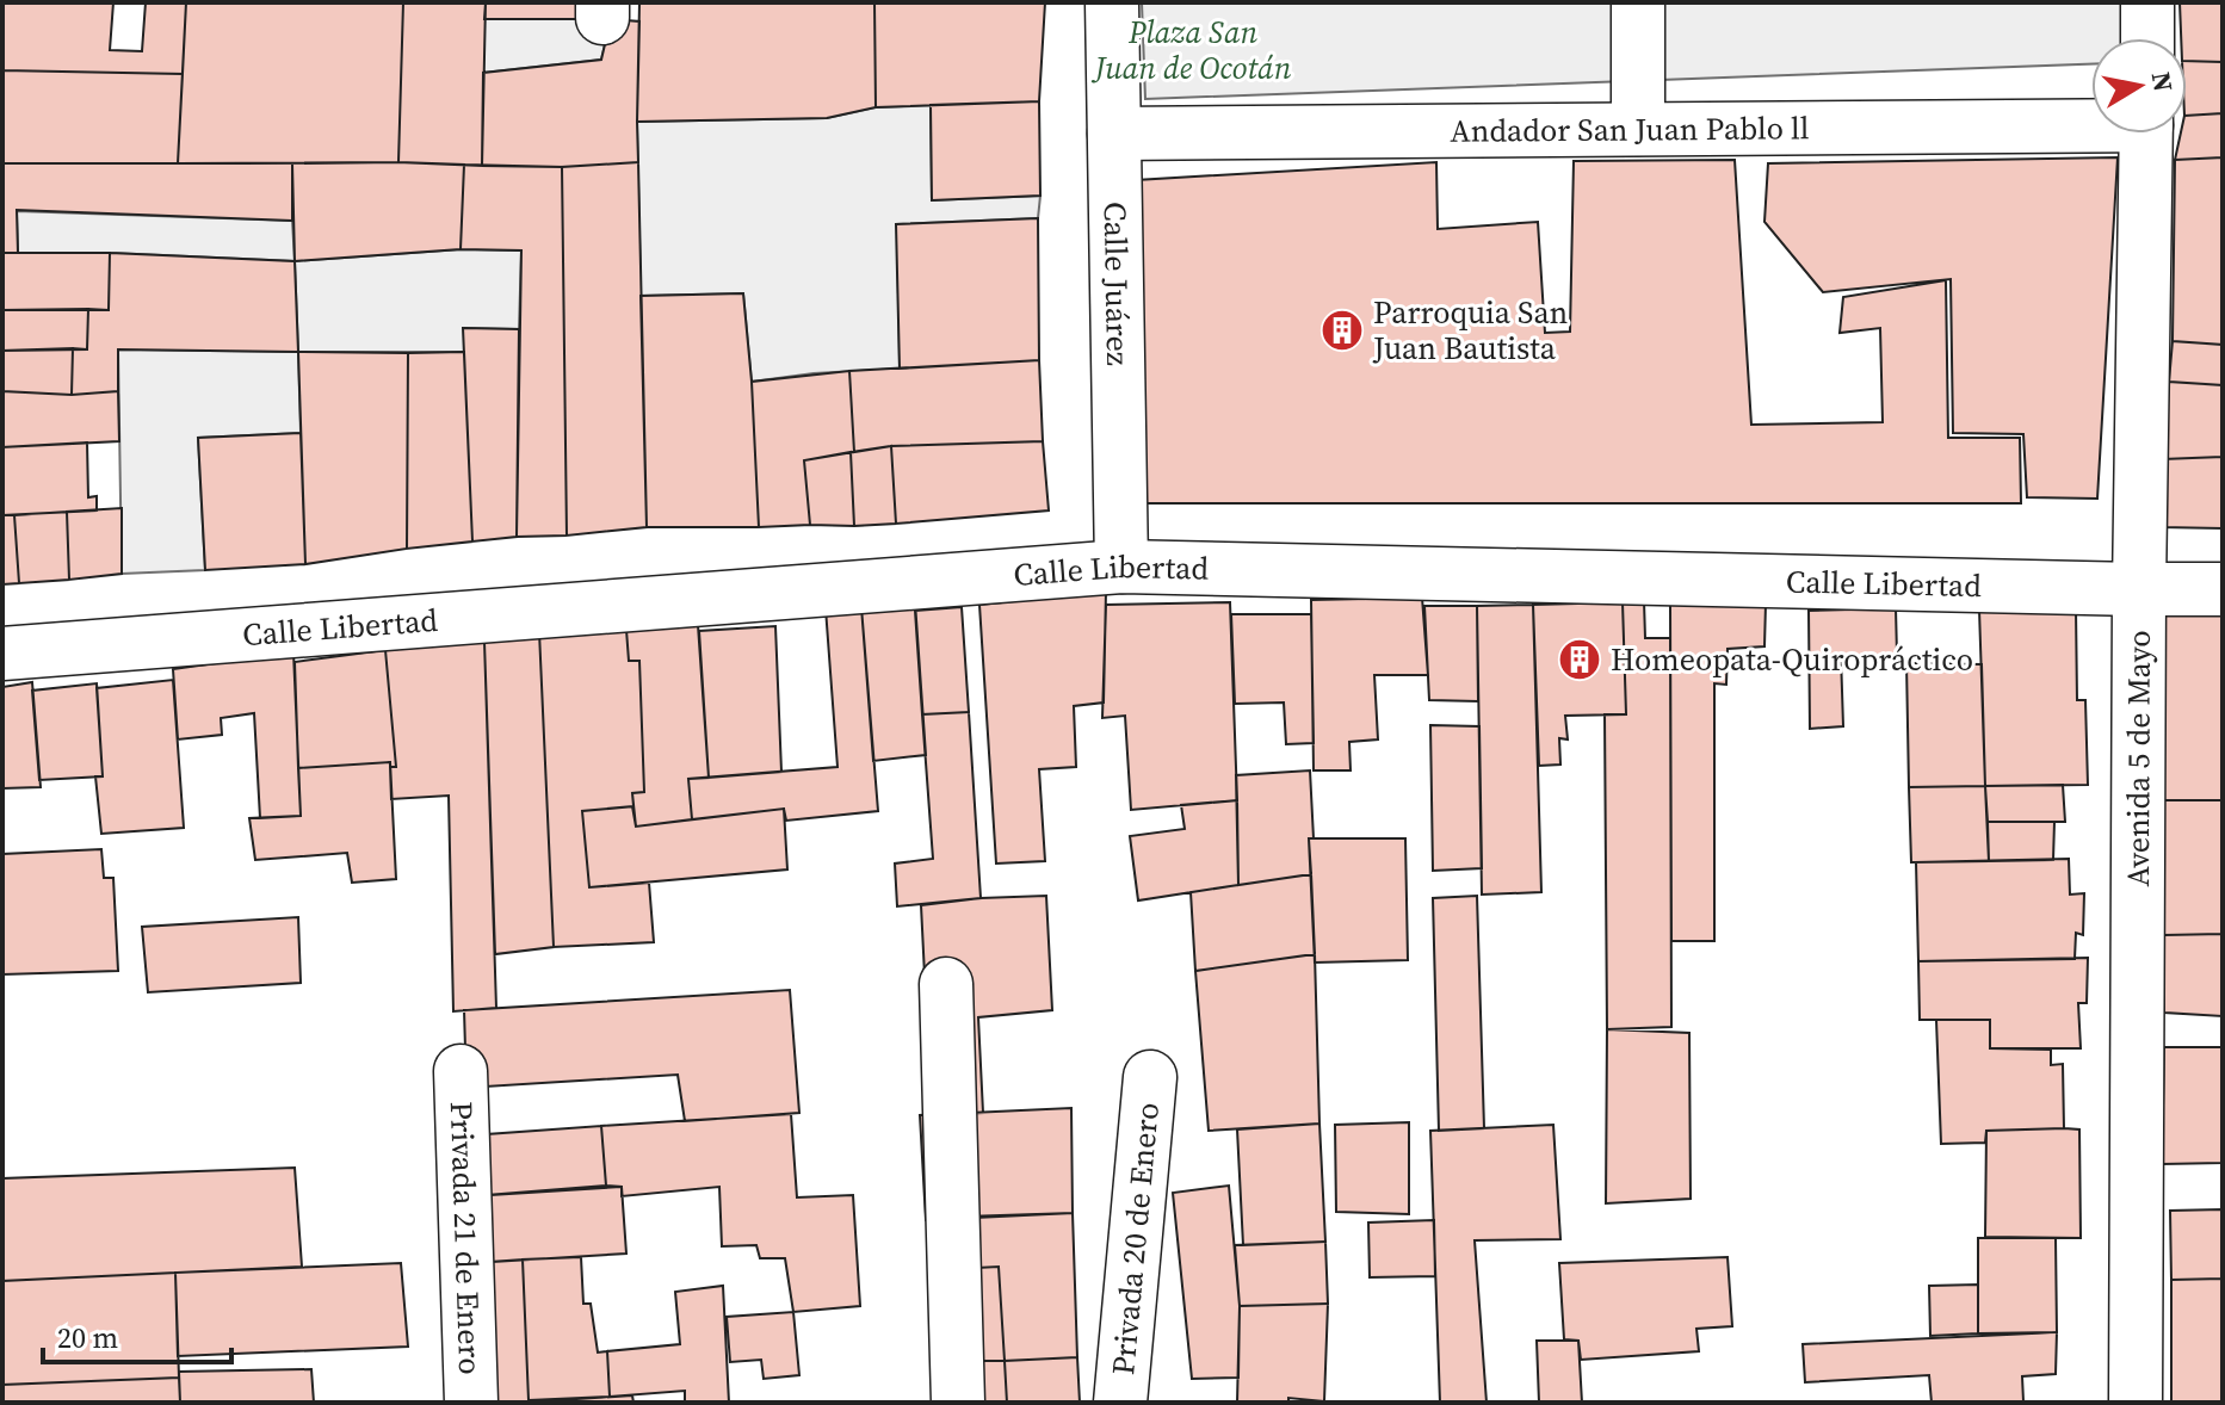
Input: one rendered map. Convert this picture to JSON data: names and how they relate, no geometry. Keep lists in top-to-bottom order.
{
  "streets": {
    "street": [
      "Andador San Juan Pablo ll",
      "Calle Juárez",
      "Calle Libertad",
      "Avenida 5 de Mayo",
      "Privada 21 de Enero",
      "Privada 20 de Enero"
    ]
  },
  "crossings": [
    ["Andador San Juan Pablo ll", "Calle Juárez"],
    ["Calle Juárez", "Calle Libertad"],
    ["Calle Libertad", "Avenida 5 de Mayo"]
  ],
  "parks": ["Plaza San Juan de Ocotán"],
  "places": {
    "building": ["Parroquia San Juan Bautista", "Homeopata-Quiropráctico"]
  },
  "scale_bar": "20 m",
  "north": "right"
}
